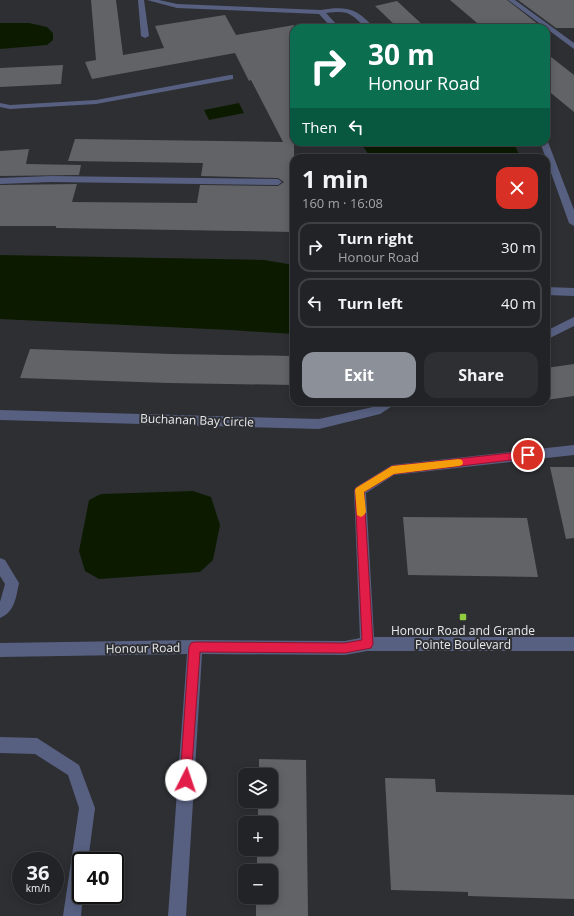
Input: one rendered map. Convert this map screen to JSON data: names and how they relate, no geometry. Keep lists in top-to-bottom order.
{
  "streets": {
    "street": ["Buchanan Bay Circle", "Honour Road"]
  },
  "places": {
    "transit": ["Honour Road and Grande Pointe Boulevard"]
  },
  "page": {
    "turn": ["30 m", "Honour Road"],
    "then": "Then",
    "heading": ["1 min", "160 m · 16:08"],
    "list": [
      {
        "name": "Turn right",
        "note": "Honour Road",
        "value": "30 m"
      },
      {
        "name": "Turn left",
        "value": "40 m"
      }
    ],
    "buttons": ["Exit", "Share"],
    "map_buttons": ["+", "−"],
    "speed": "36 km/h",
    "limit": "40"
  }
}
